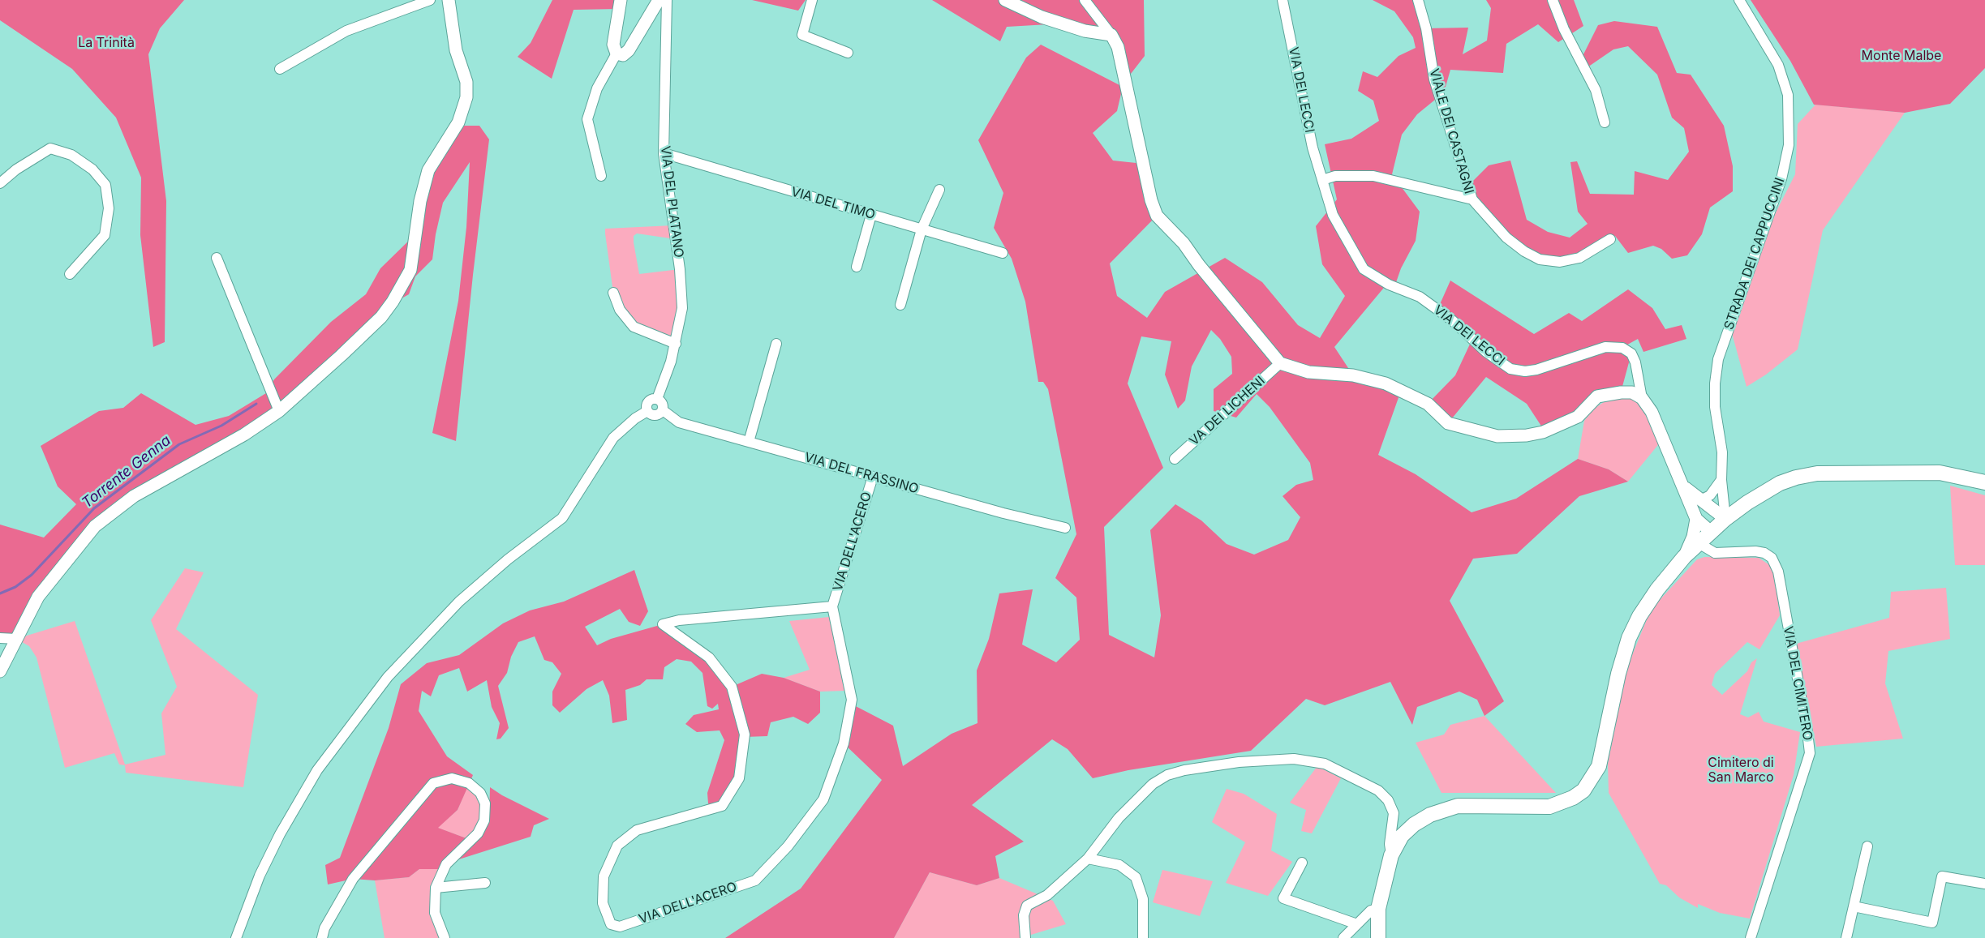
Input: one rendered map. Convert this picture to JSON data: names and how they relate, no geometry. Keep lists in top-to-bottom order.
{
  "streets": {
    "street": [
      "VIA DEI LECCI",
      "VIALE DEI CASTAGNI",
      "VIA DEL PLATANO",
      "VIA DEL TIMO",
      "STRADA DEI CAPPUCCINI",
      "VA DEI LICHENI",
      "VIA DEL FRASSINO",
      "VIA DELL'ACERO",
      "VIA DEL CIMITERO"
    ]
  },
  "crossings": [
    ["VIA DEI LECCI", "VIALE DEI CASTAGNI"],
    ["VIA DEL PLATANO", "VIA DEL TIMO"],
    ["VIA DEL PLATANO", "VIA DEL FRASSINO"],
    ["VIA DEL FRASSINO", "VIA DELL'ACERO"]
  ],
  "water": ["Torrente Genna"],
  "parks": ["La Trinità", "Monte Malbe", "Cimitero di San Marco"]
}
